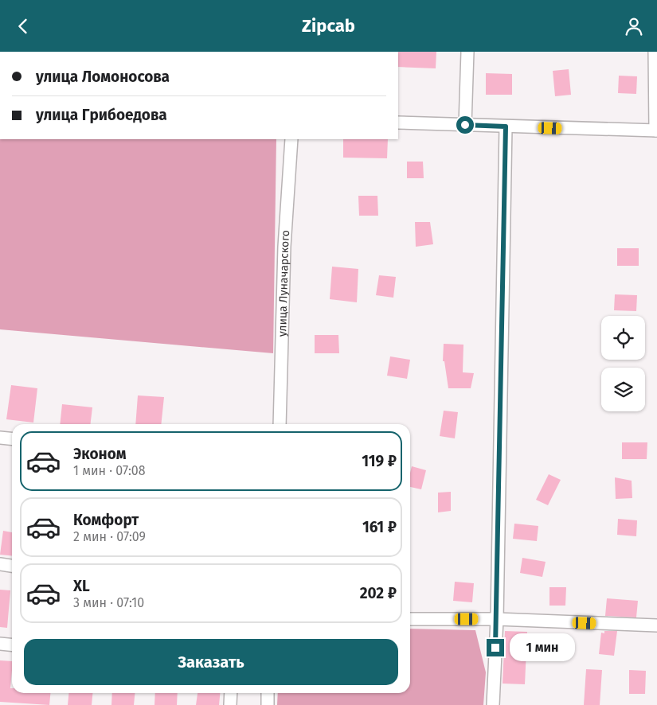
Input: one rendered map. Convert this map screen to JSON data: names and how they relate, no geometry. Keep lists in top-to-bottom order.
{
  "streets": {
    "street": ["улица Луначарского"]
  },
  "page": {
    "header": "Zipcab",
    "banner": ["улица Ломоносова", "улица Грибоедова"],
    "list": [
      {
        "name": "Эконом",
        "note": "1 мин · 07:08",
        "value": "119 ₽"
      },
      {
        "name": "Комфорт",
        "note": "2 мин · 07:09",
        "value": "161 ₽"
      },
      {
        "name": "XL",
        "note": "3 мин · 07:10",
        "value": "202 ₽"
      }
    ],
    "buttons": "Заказать",
    "bubble": "1 мин"
  }
}
